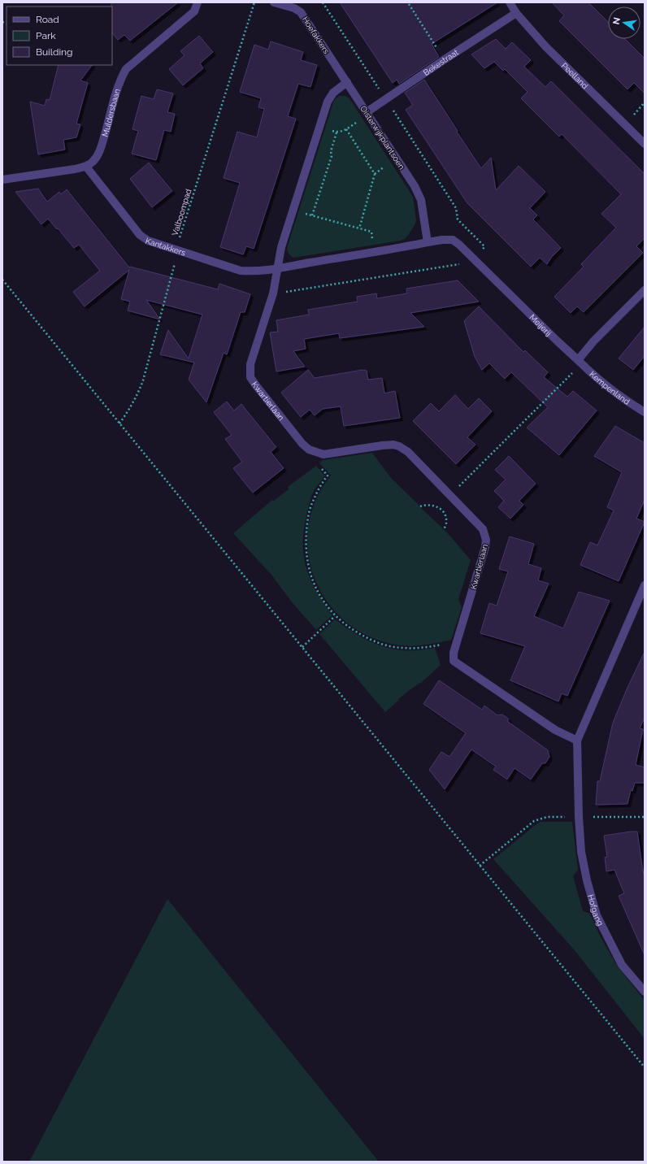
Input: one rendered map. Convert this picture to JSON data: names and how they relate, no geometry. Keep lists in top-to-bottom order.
{
  "streets": {
    "street": [
      "Hoefakkers",
      "Bekestraat",
      "Peelland",
      "Muldersbaan",
      "Oisterwijkplantsoen",
      "Kantakkers",
      "Meijerij",
      "Kempenland",
      "Kwartierlaan",
      "Hofgang"
    ],
    "path": ["Valboompad"]
  },
  "crossings": [
    ["Hoefakkers", "Oisterwijkplantsoen"],
    ["Bekestraat", "Peelland"],
    ["Bekestraat", "Oisterwijkplantsoen"],
    ["Muldersbaan", "Kantakkers"],
    ["Oisterwijkplantsoen", "Meijerij"],
    ["Valboompad", "Kantakkers"],
    ["Kantakkers", "Kwartierlaan"],
    ["Meijerij", "Kempenland"],
    ["Kwartierlaan", "Hofgang"]
  ],
  "legend": ["Road", "Park", "Building"],
  "north": "left"
}
